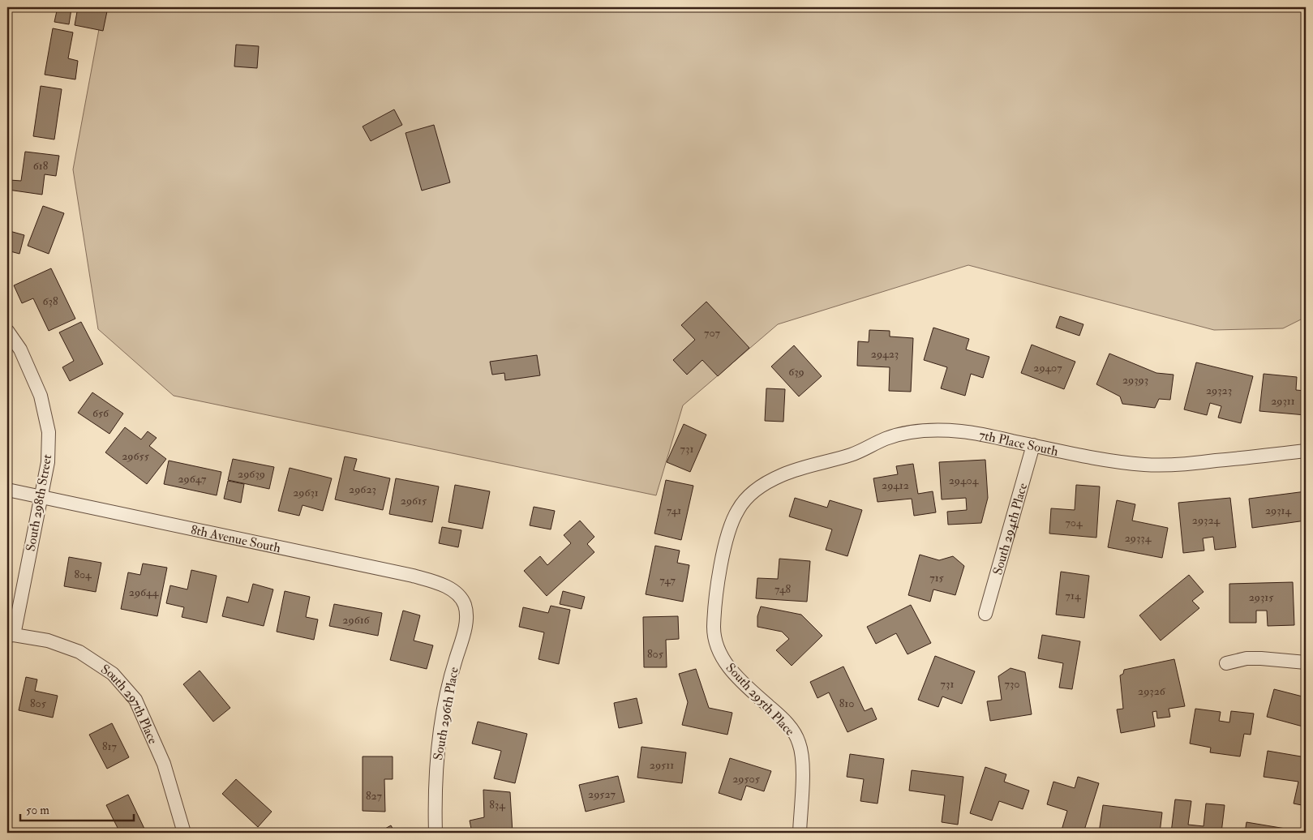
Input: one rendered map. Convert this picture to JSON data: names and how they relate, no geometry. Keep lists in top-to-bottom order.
{
  "streets": {
    "street": [
      "7th Place South",
      "South 298th Street",
      "South 294th Place",
      "8th Avenue South",
      "South 295th Place",
      "South 297th Place",
      "South 296th Place"
    ]
  },
  "crossings": [
    ["7th Place South", "South 294th Place"],
    ["7th Place South", "South 295th Place"],
    ["South 298th Street", "8th Avenue South"],
    ["South 298th Street", "South 297th Place"],
    ["8th Avenue South", "South 296th Place"]
  ],
  "house_numbers": [
    "618",
    "638",
    "707",
    "29423",
    "29407",
    "639",
    "29393",
    "29323",
    "29311",
    "656",
    "731",
    "29655",
    "29639",
    "29647",
    "29404",
    "29412",
    "29623",
    "29631",
    "29615",
    "741",
    "29314",
    "29324",
    "704",
    "29334",
    "804",
    "715",
    "747",
    "748",
    "29644",
    "714",
    "29315",
    "29616",
    "805",
    "731",
    "730",
    "29326",
    "805",
    "810",
    "817",
    "29511",
    "29505",
    "29527",
    "827",
    "834"
  ],
  "scale_bar": "50 m"
}
